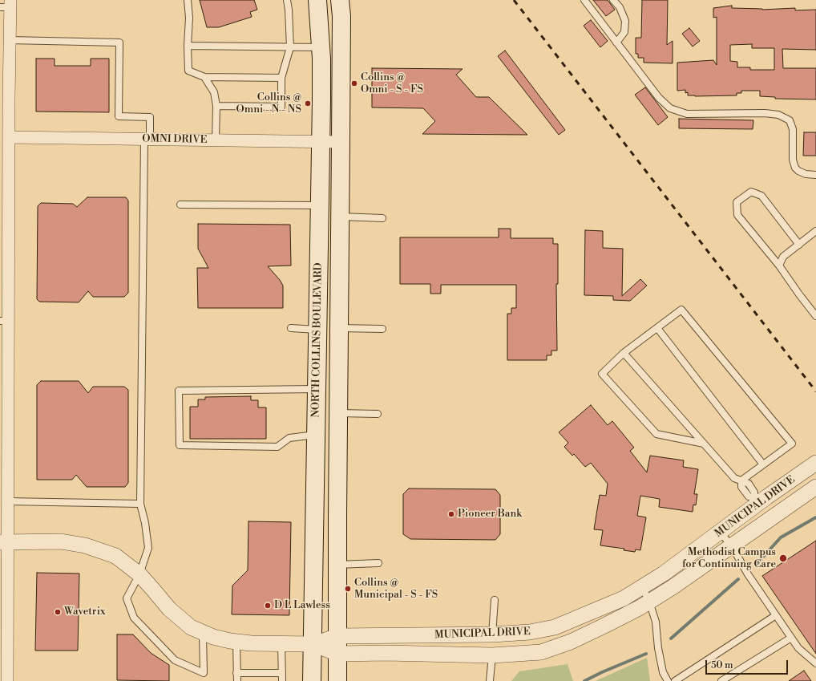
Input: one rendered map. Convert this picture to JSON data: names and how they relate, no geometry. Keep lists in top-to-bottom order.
{
  "streets": {
    "main road": ["NORTH COLLINS BOULEVARD"],
    "street": ["OMNI DRIVE", "MUNICIPAL DRIVE"]
  },
  "crossings": [
    ["OMNI DRIVE", "NORTH COLLINS BOULEVARD"],
    ["NORTH COLLINS BOULEVARD", "MUNICIPAL DRIVE"]
  ],
  "places": [
    "Collins @ Omni - S - FS",
    "Collins @ Omni - N - NS",
    "Pioneer Bank",
    "Methodist Campus for Continuing Care",
    "Collins @ Municipal - S - FS",
    "D L Lawless",
    "Wavetrix"
  ],
  "scale_bar": "50 m"
}
